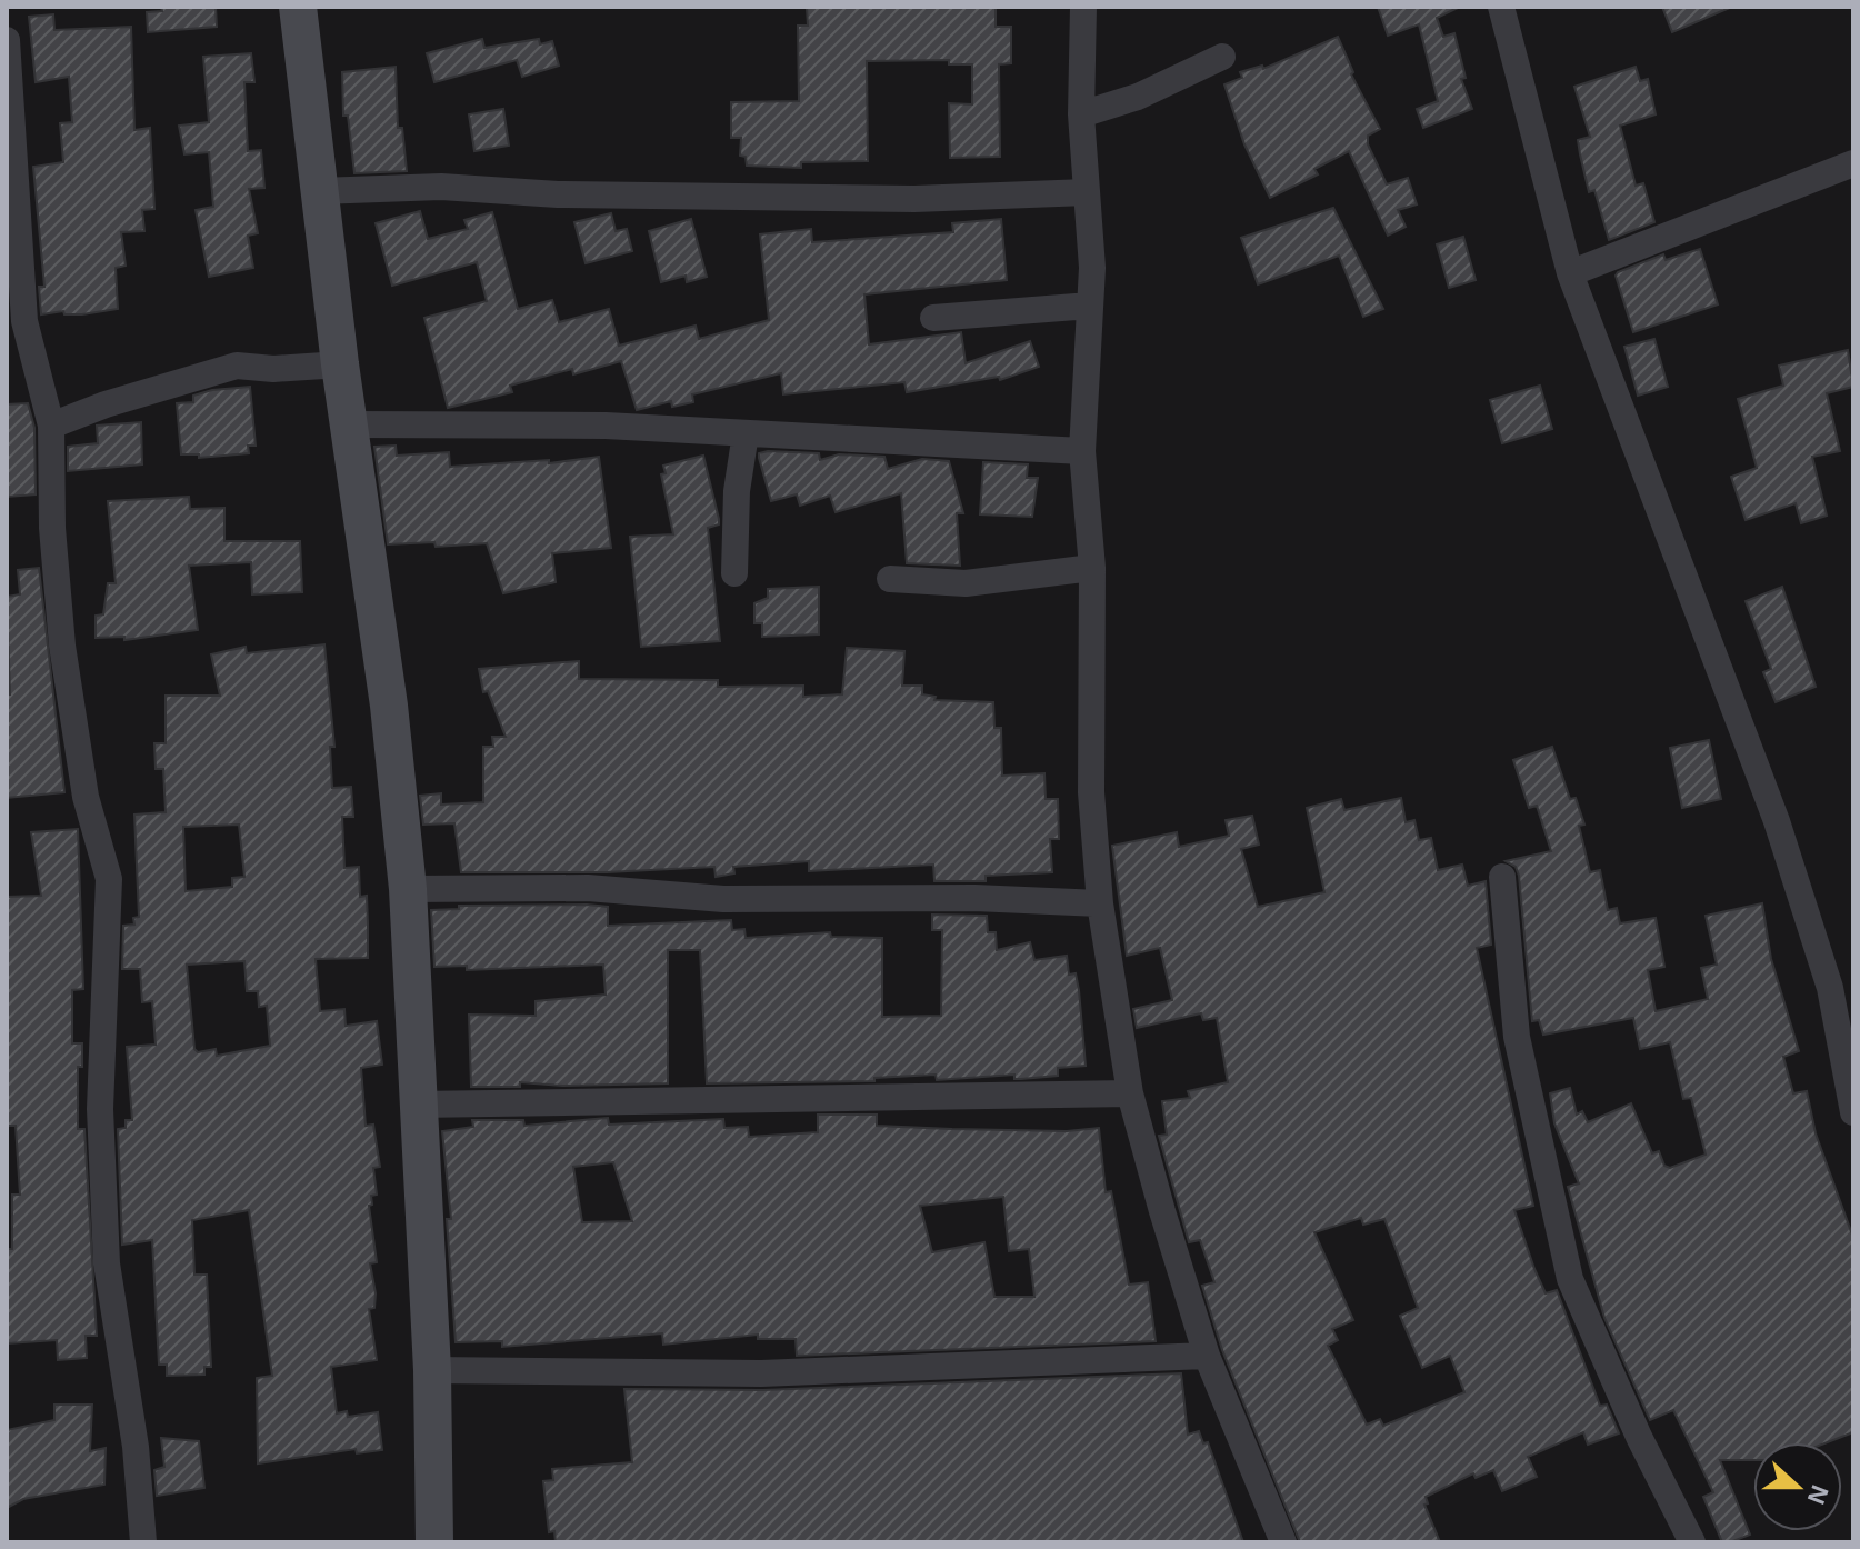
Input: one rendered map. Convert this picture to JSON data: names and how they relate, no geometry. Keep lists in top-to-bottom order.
{
  "north": "right"
}
